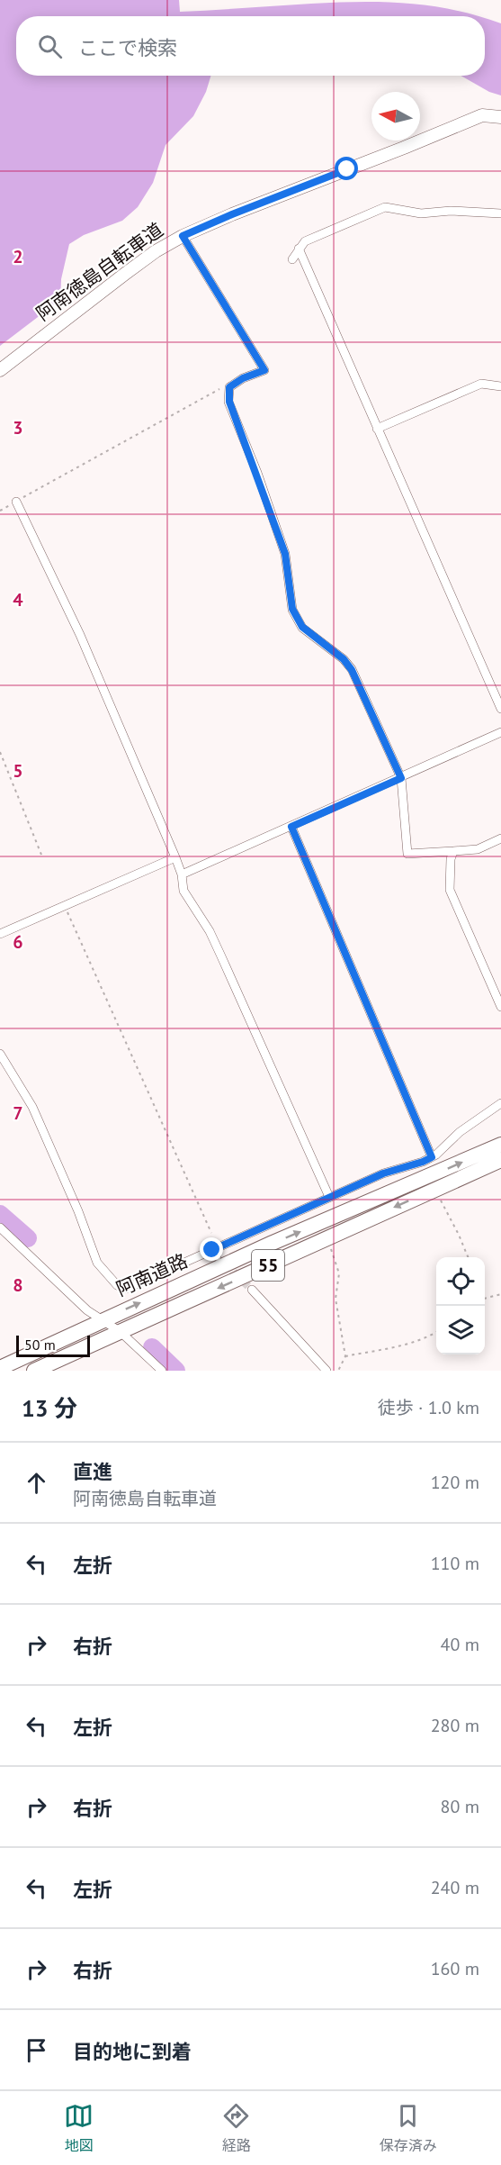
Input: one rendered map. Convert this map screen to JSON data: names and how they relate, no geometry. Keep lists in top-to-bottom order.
{
  "streets": {
    "highway": ["55", "阿南道路"],
    "main road": ["阿南徳島自転車道"]
  },
  "scale_bar": "50 m",
  "north": "left",
  "page": {
    "search": "ここで検索",
    "scale": "50 m",
    "heading": ["13 分", "徒歩 · 1.0 km"],
    "list": [
      ["直進", "阿南徳島自転車道", "120 m"],
      ["左折", "110 m"],
      ["右折", "40 m"],
      ["左折", "280 m"],
      ["右折", "80 m"],
      ["左折", "240 m"],
      ["右折", "160 m"],
      "目的地に到着"
    ],
    "nav": ["地図", "経路", "保存済み"]
  },
  "grid": {
    "rows": [
      "2",
      "3",
      "4",
      "5",
      "6",
      "7",
      "8"
    ]
  }
}
